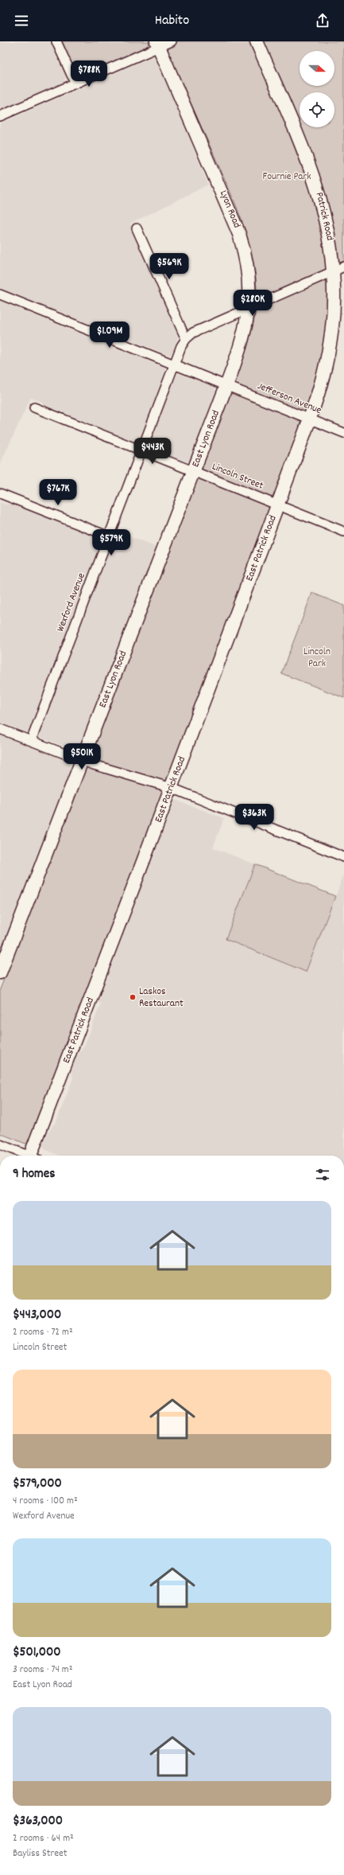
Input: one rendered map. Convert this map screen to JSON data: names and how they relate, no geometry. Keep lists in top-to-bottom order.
{
  "streets": {
    "highway": [
      "Lyon Road",
      "Patrick Road",
      "East Lyon Road",
      "East Patrick Road"
    ],
    "street": ["Jefferson Avenue", "Lincoln Street", "Wexford Avenue"]
  },
  "crossings": [
    ["Lyon Road", "Jefferson Avenue"],
    ["Lyon Road", "East Lyon Road"],
    ["Patrick Road", "Jefferson Avenue"],
    ["Patrick Road", "East Patrick Road"],
    ["Jefferson Avenue", "East Lyon Road"],
    ["Jefferson Avenue", "East Patrick Road"],
    ["Jefferson Avenue", "Wexford Avenue"],
    ["East Lyon Road", "Lincoln Street"],
    ["Lincoln Street", "East Patrick Road"],
    ["Lincoln Street", "Wexford Avenue"]
  ],
  "parks": ["Fournie Park", "Lincoln Park"],
  "places": ["Laskos Restaurant"],
  "north": "right",
  "page": {
    "header": "Habito",
    "price": [
      "$788K",
      "$569K",
      "$280K",
      "$1.09M",
      "$443K",
      "$767K",
      "$579K",
      "$501K",
      "$363K"
    ],
    "heading": "9 homes",
    "list": [
      {
        "name": "$443,000",
        "note": "2 rooms · 72 m² · Lincoln Street"
      },
      {
        "name": "$579,000",
        "note": "4 rooms · 100 m² · Wexford Avenue"
      },
      {
        "name": "$501,000",
        "note": "3 rooms · 74 m² · East Lyon Road"
      },
      {
        "name": "$363,000",
        "note": "2 rooms · 64 m² · Bayliss Street"
      }
    ]
  }
}
